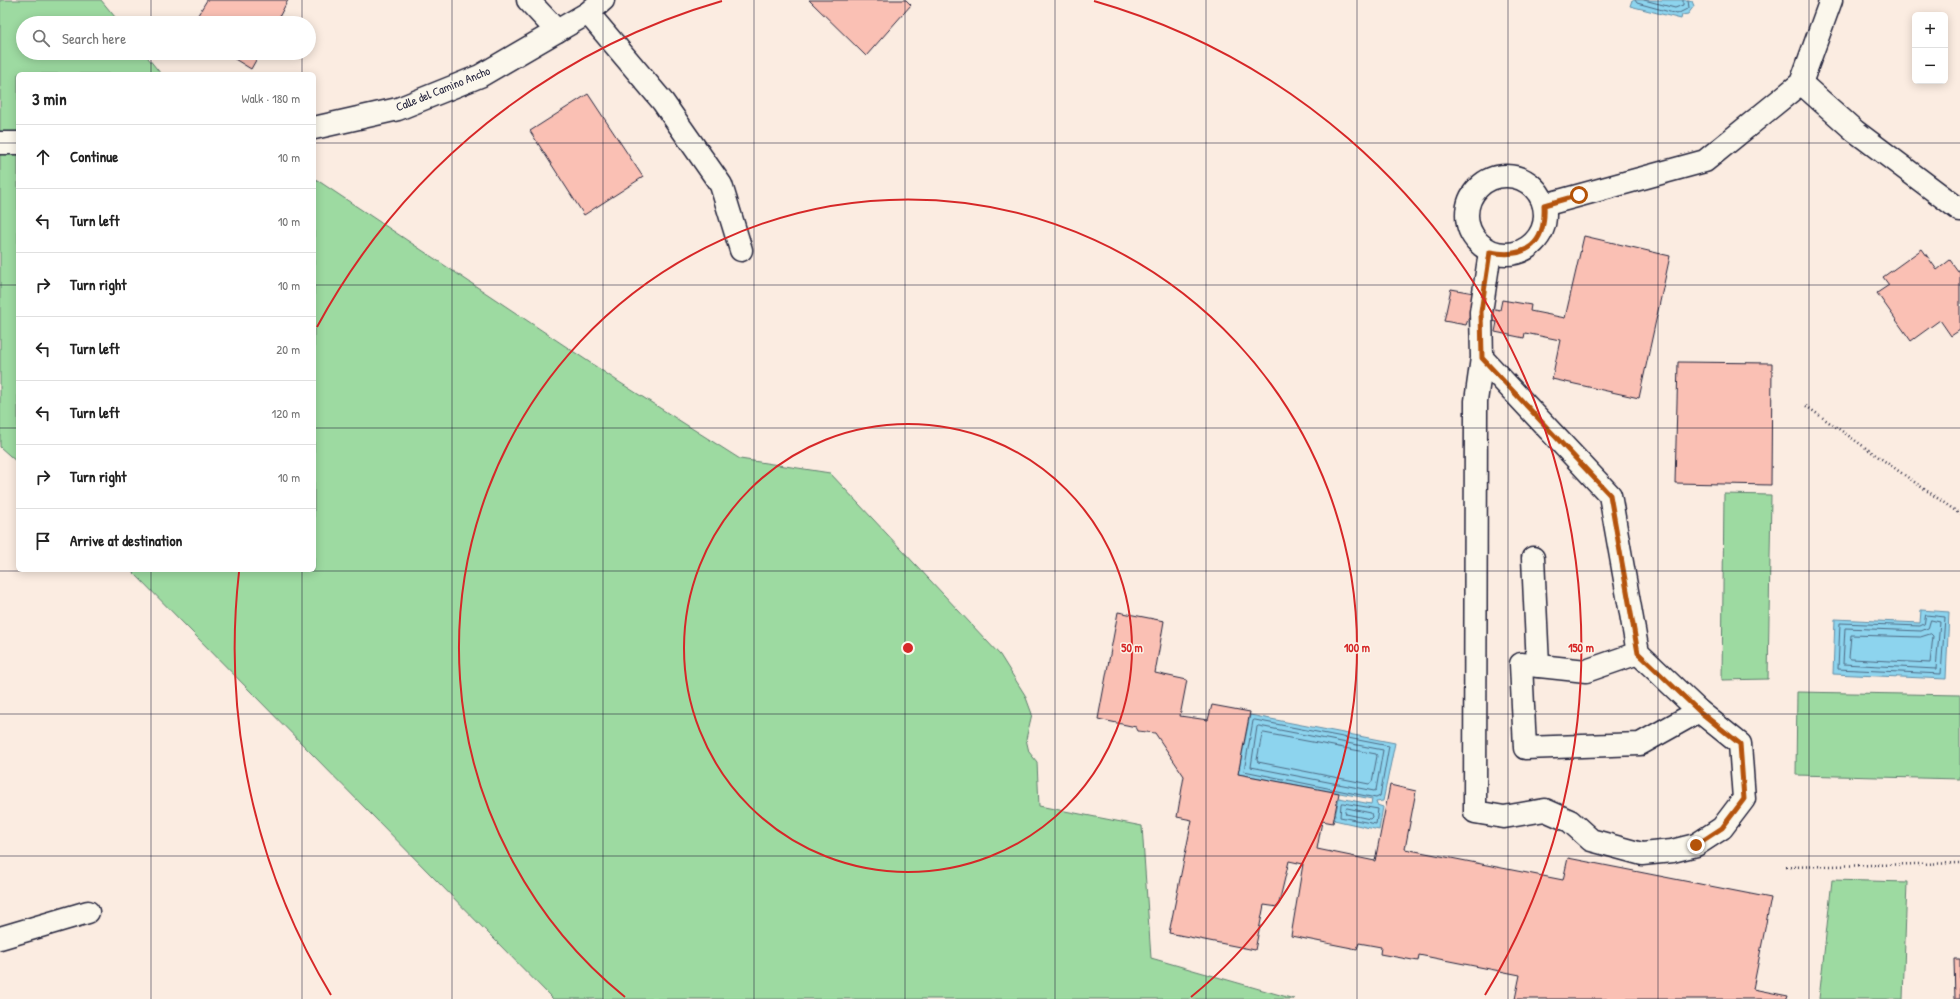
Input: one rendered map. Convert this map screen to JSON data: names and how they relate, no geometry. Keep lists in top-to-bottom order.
{
  "streets": {
    "street": ["Calle del Camino Ancho"]
  },
  "page": {
    "map_buttons": ["+", "−"],
    "search": "Search here",
    "heading": ["3 min", "Walk · 180 m"],
    "list": [
      ["Continue", "10 m"],
      ["Turn left", "10 m"],
      ["Turn right", "10 m"],
      ["Turn left", "20 m"],
      ["Turn left", "120 m"],
      ["Turn right", "10 m"],
      "Arrive at destination"
    ]
  },
  "rings": ["50 m", "100 m", "150 m"]
}
